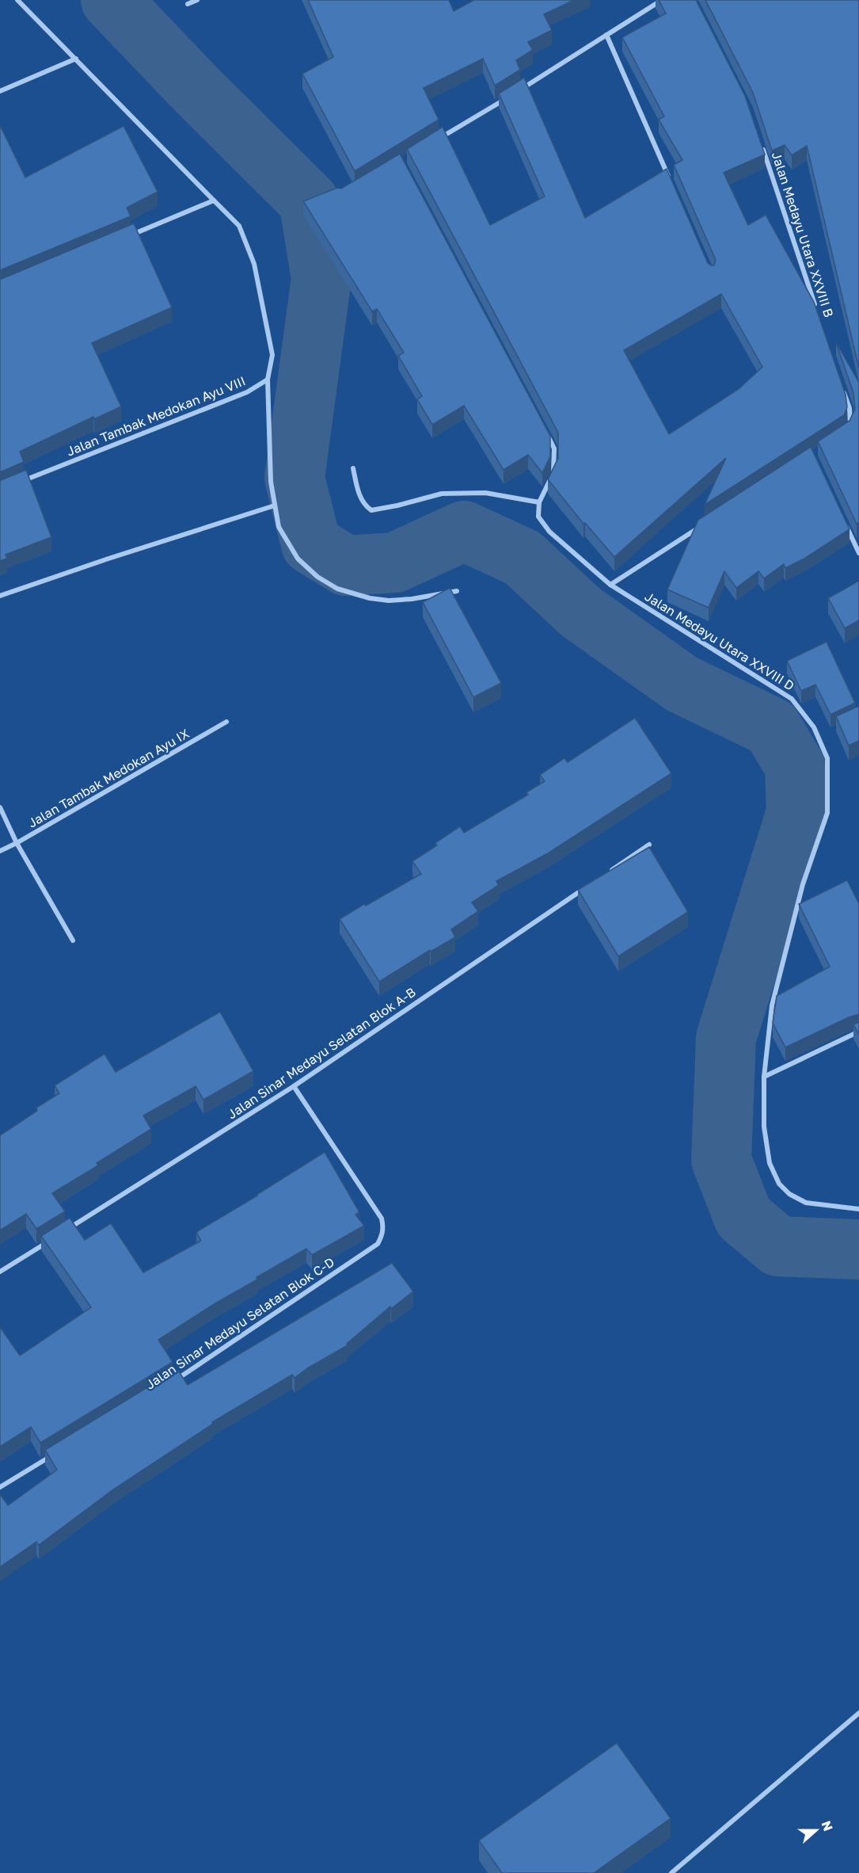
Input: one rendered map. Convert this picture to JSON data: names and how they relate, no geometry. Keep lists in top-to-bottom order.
{
  "streets": {
    "street": [
      "Jalan Medayu Utara XXVIII B",
      "Jalan Tambak Medokan Ayu VIII",
      "Jalan Medayu Utara XXVIII D",
      "Jalan Tambak Medokan Ayu IX",
      "Jalan Sinar Medayu Selatan Blok A-B",
      "Jalan Sinar Medayu Selatan Blok C-D"
    ]
  },
  "crossings": [
    ["Jalan Sinar Medayu Selatan Blok A-B", "Jalan Sinar Medayu Selatan Blok C-D"]
  ],
  "north": "right"
}
